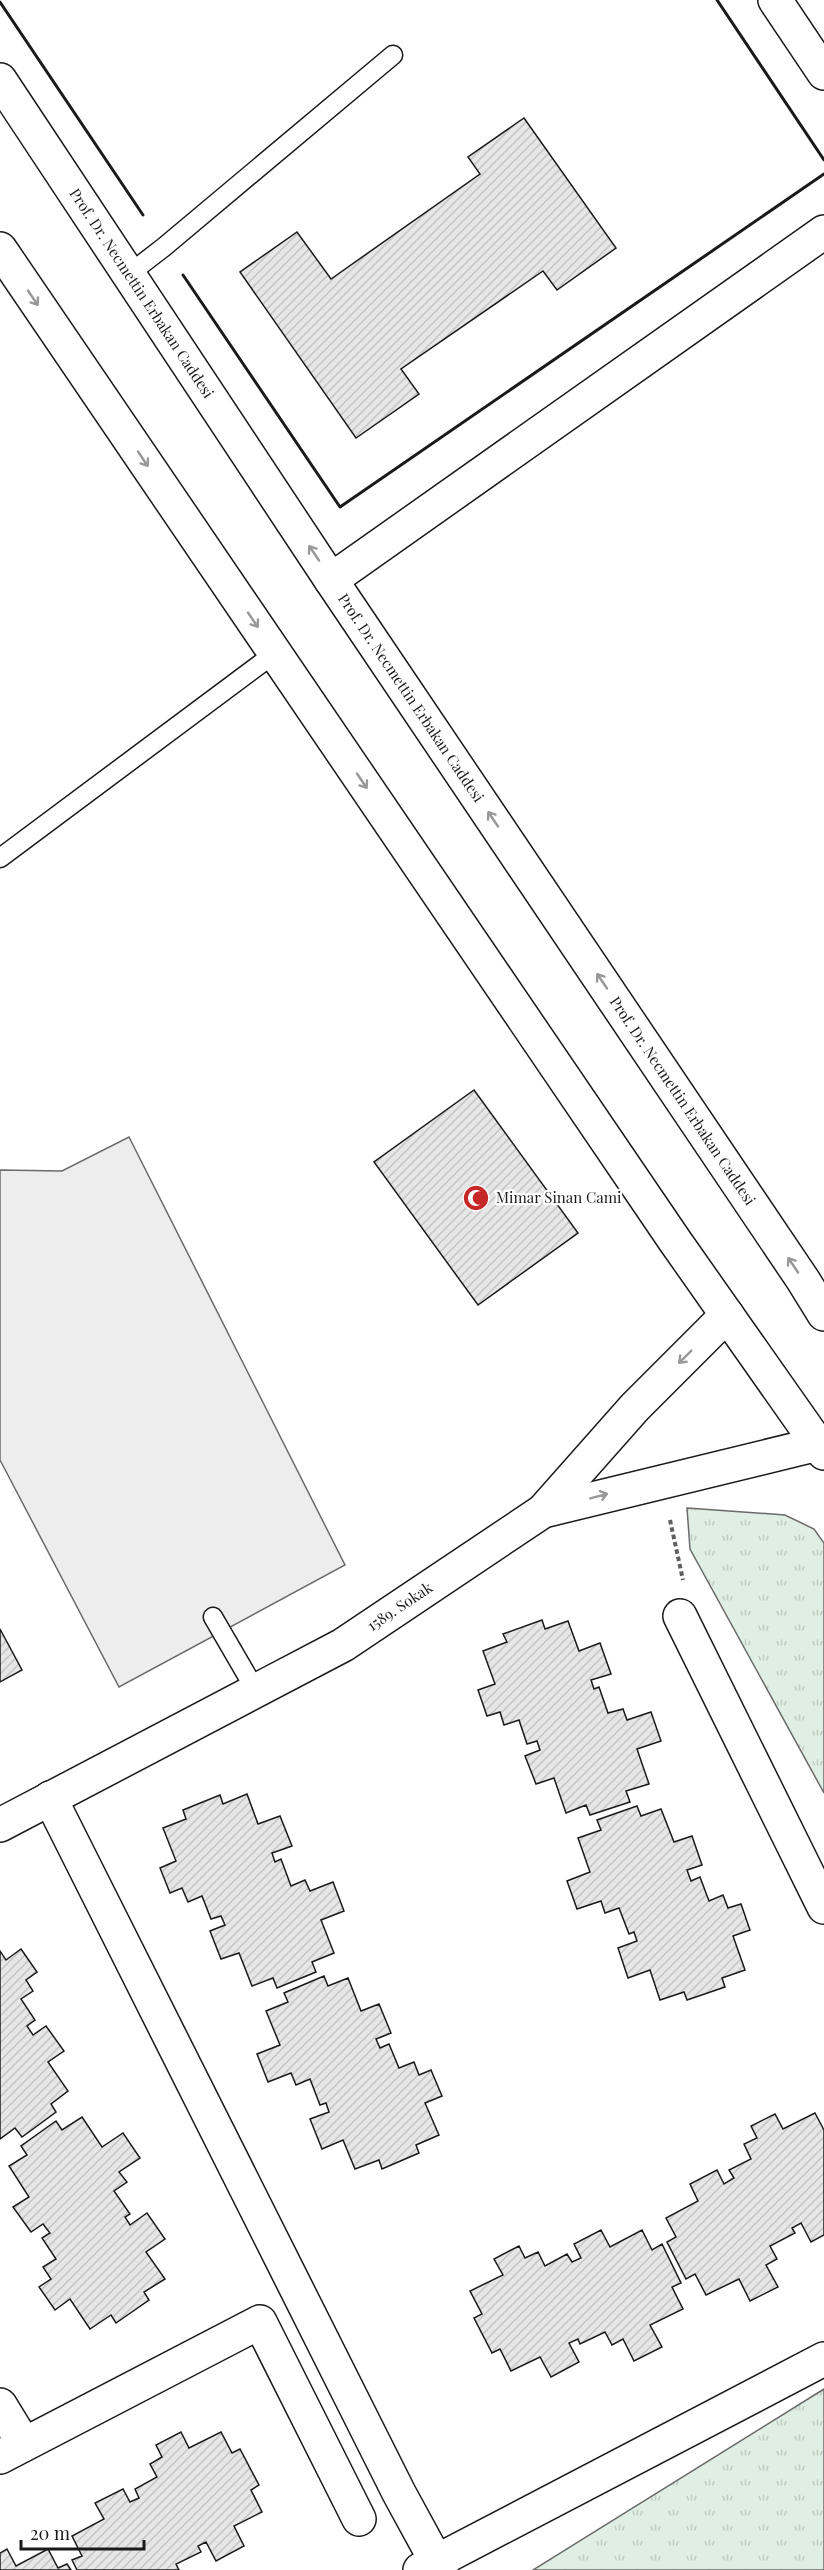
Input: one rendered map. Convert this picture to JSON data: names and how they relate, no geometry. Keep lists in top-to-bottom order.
{
  "streets": {
    "street": ["Prof. Dr. Necmettin Erbakan Caddesi", "1589. Sokak"]
  },
  "places": {
    "mosque": ["Mimar Sinan Cami"]
  },
  "scale_bar": "20 m"
}
